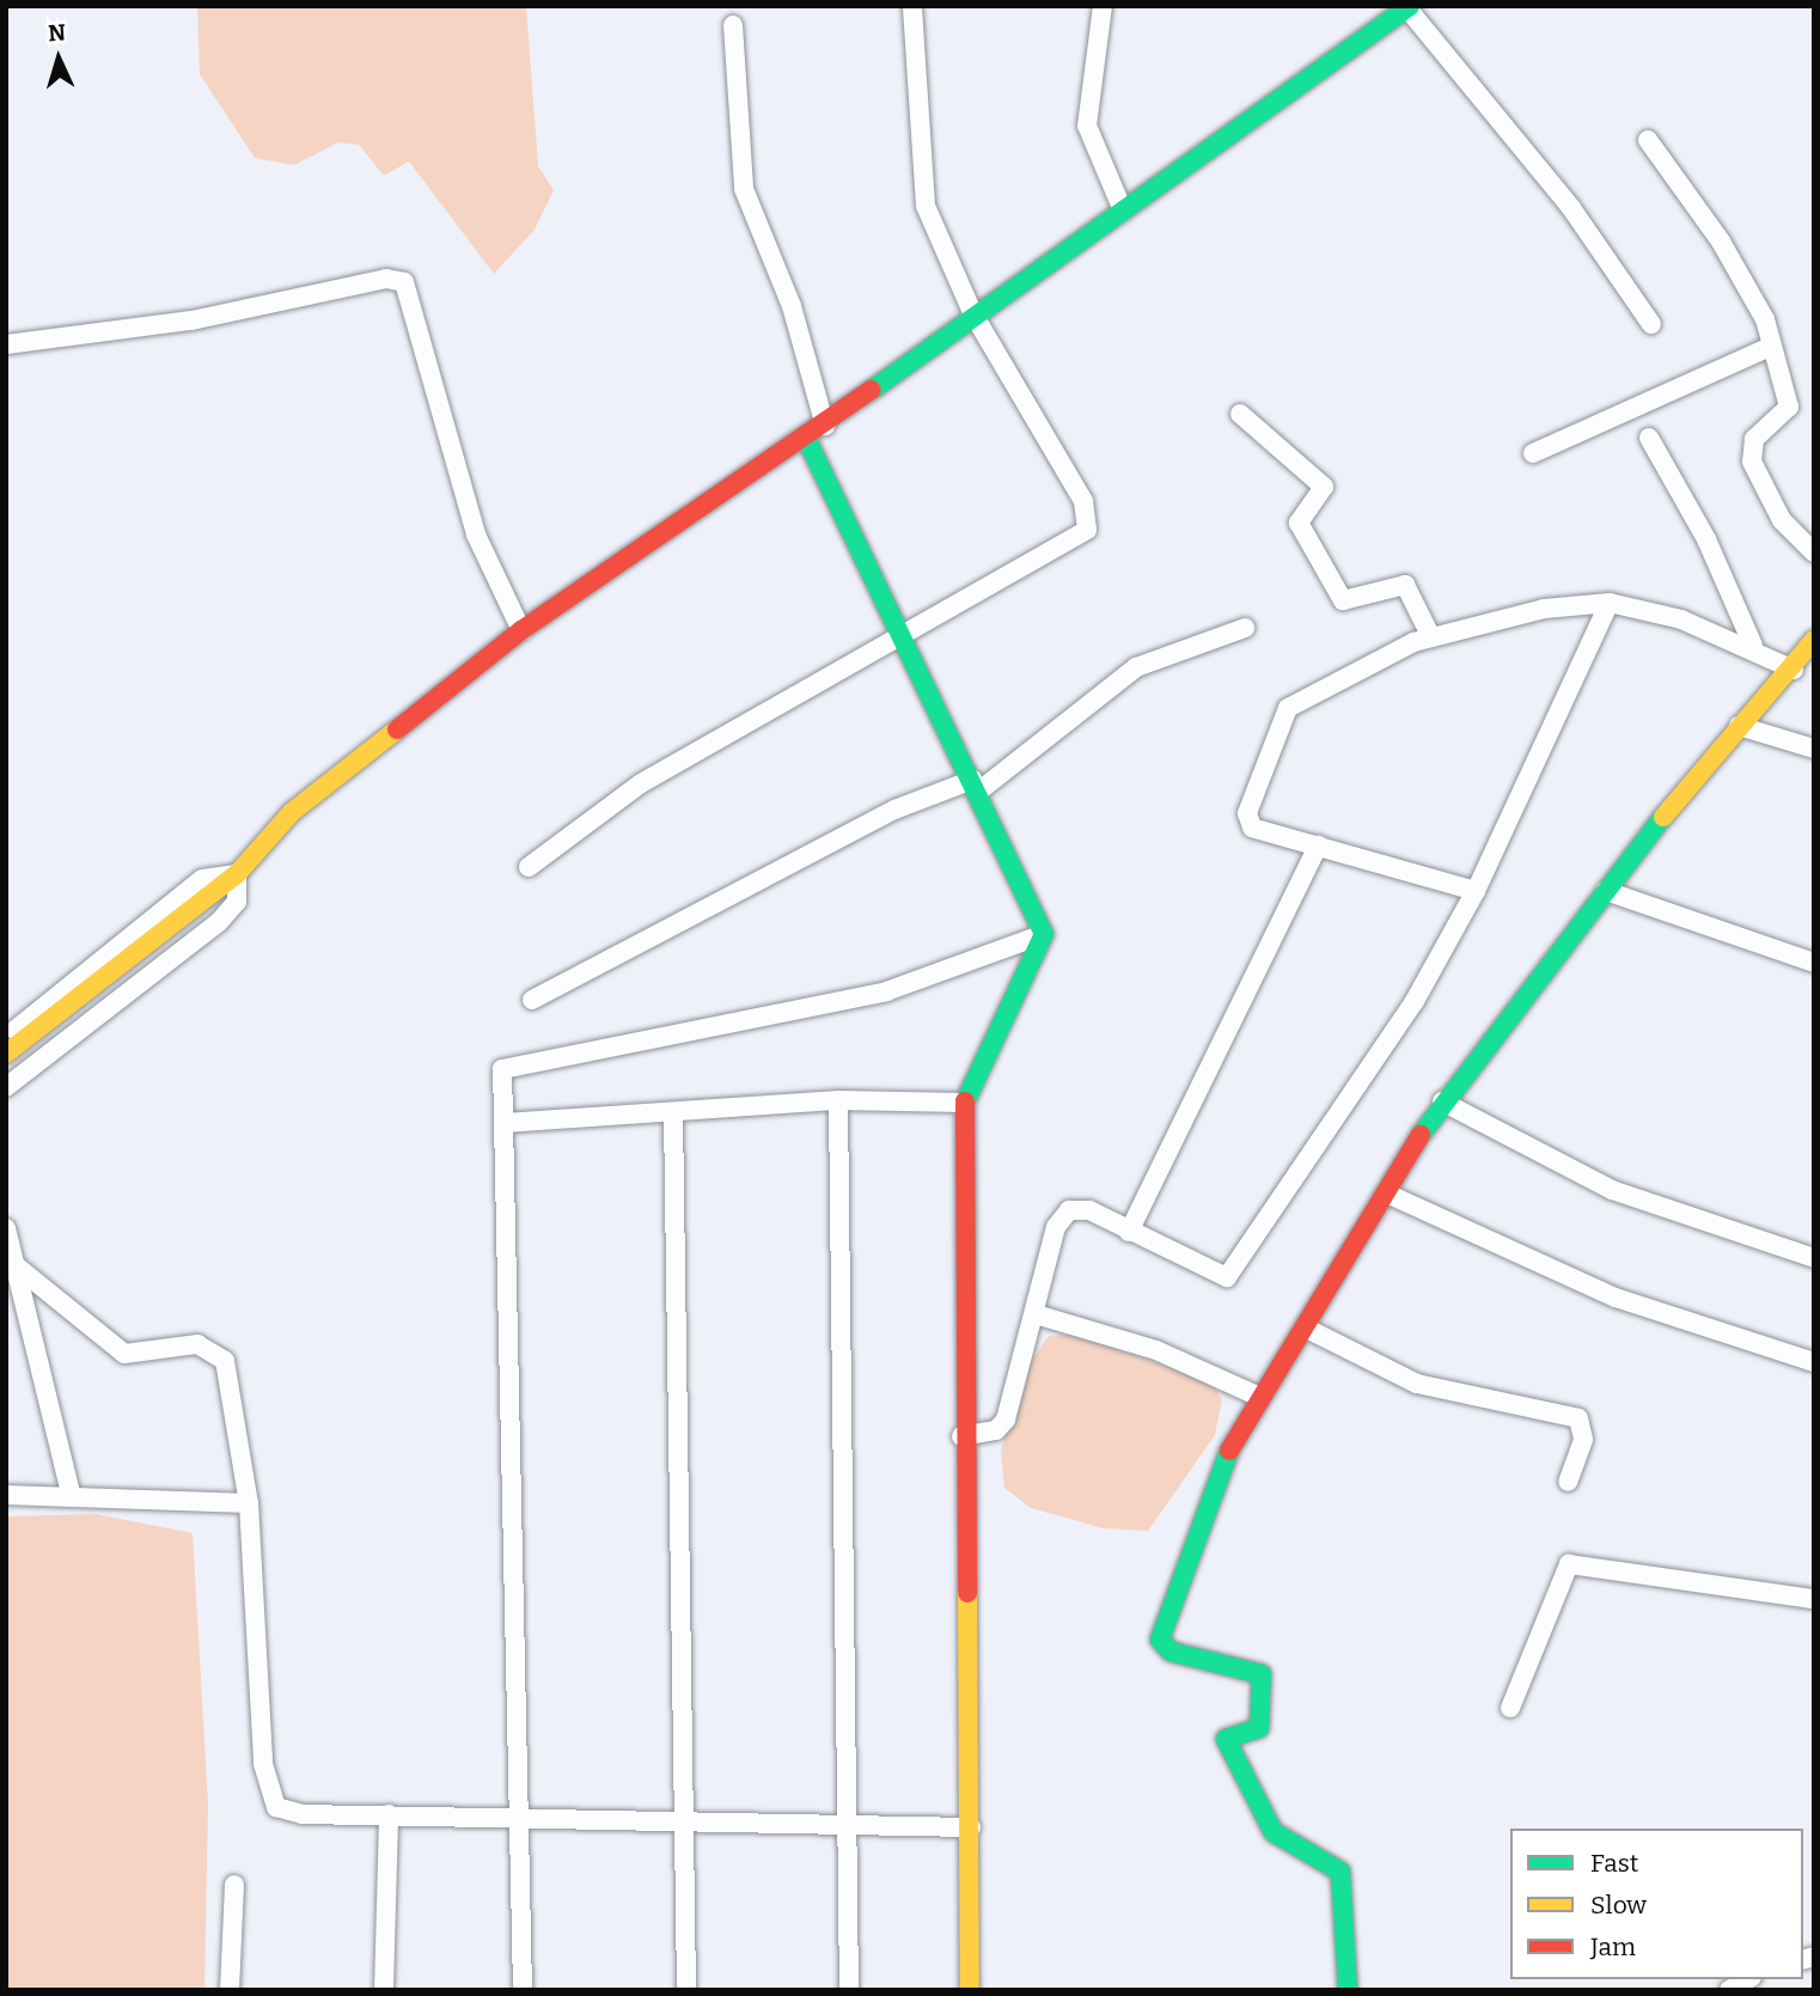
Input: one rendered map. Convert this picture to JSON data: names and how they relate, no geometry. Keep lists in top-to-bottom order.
{
  "legend": ["Fast", "Slow", "Jam"],
  "north": "top"
}
